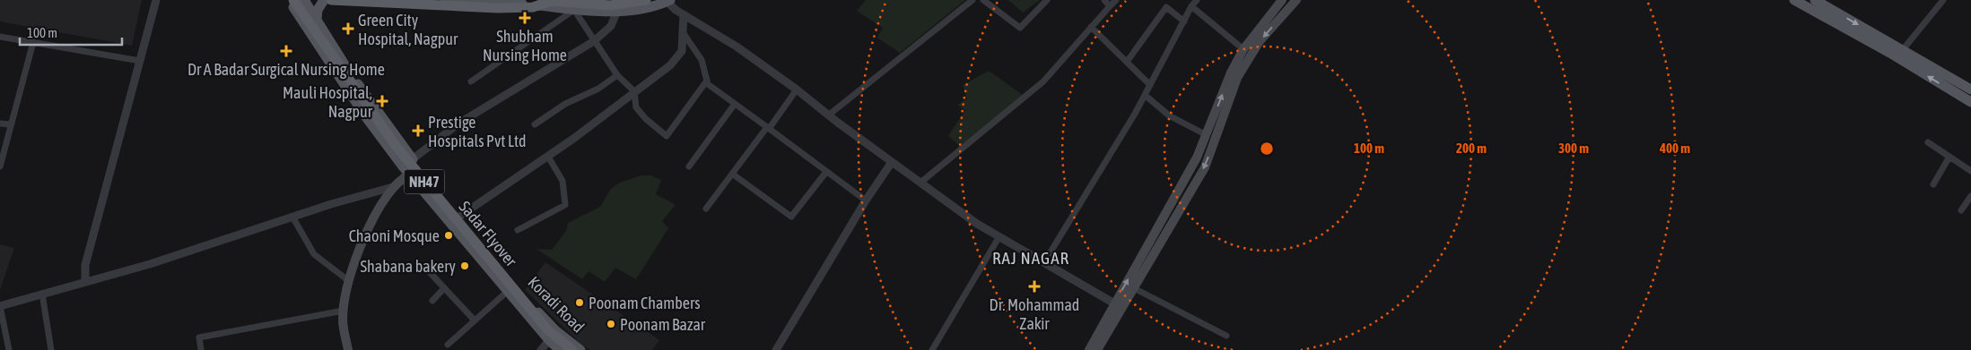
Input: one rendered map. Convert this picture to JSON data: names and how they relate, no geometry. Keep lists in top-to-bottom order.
{
  "streets": {
    "highway": ["NH47", "Sadar Flyover"],
    "main road": ["Koradi Road"]
  },
  "crossings": [
    ["Sadar Flyover", "Koradi Road"]
  ],
  "districts": ["RAJ NAGAR"],
  "places": {
    "health": [
      "Shubham Nursing Home",
      "Green City Hospital, Nagpur",
      "Dr A Badar Surgical Nursing Home",
      "Mauli Hospital, Nagpur",
      "Prestige Hospitals Pvt Ltd",
      "Dr. Mohammad Zakir"
    ],
    "other": [
      "Chaoni Mosque",
      "Shabana bakery",
      "Poonam Chambers",
      "Poonam Bazar"
    ]
  },
  "scale_bar": "100 m",
  "rings": [
    "100 m",
    "200 m",
    "300 m",
    "400 m"
  ]
}
